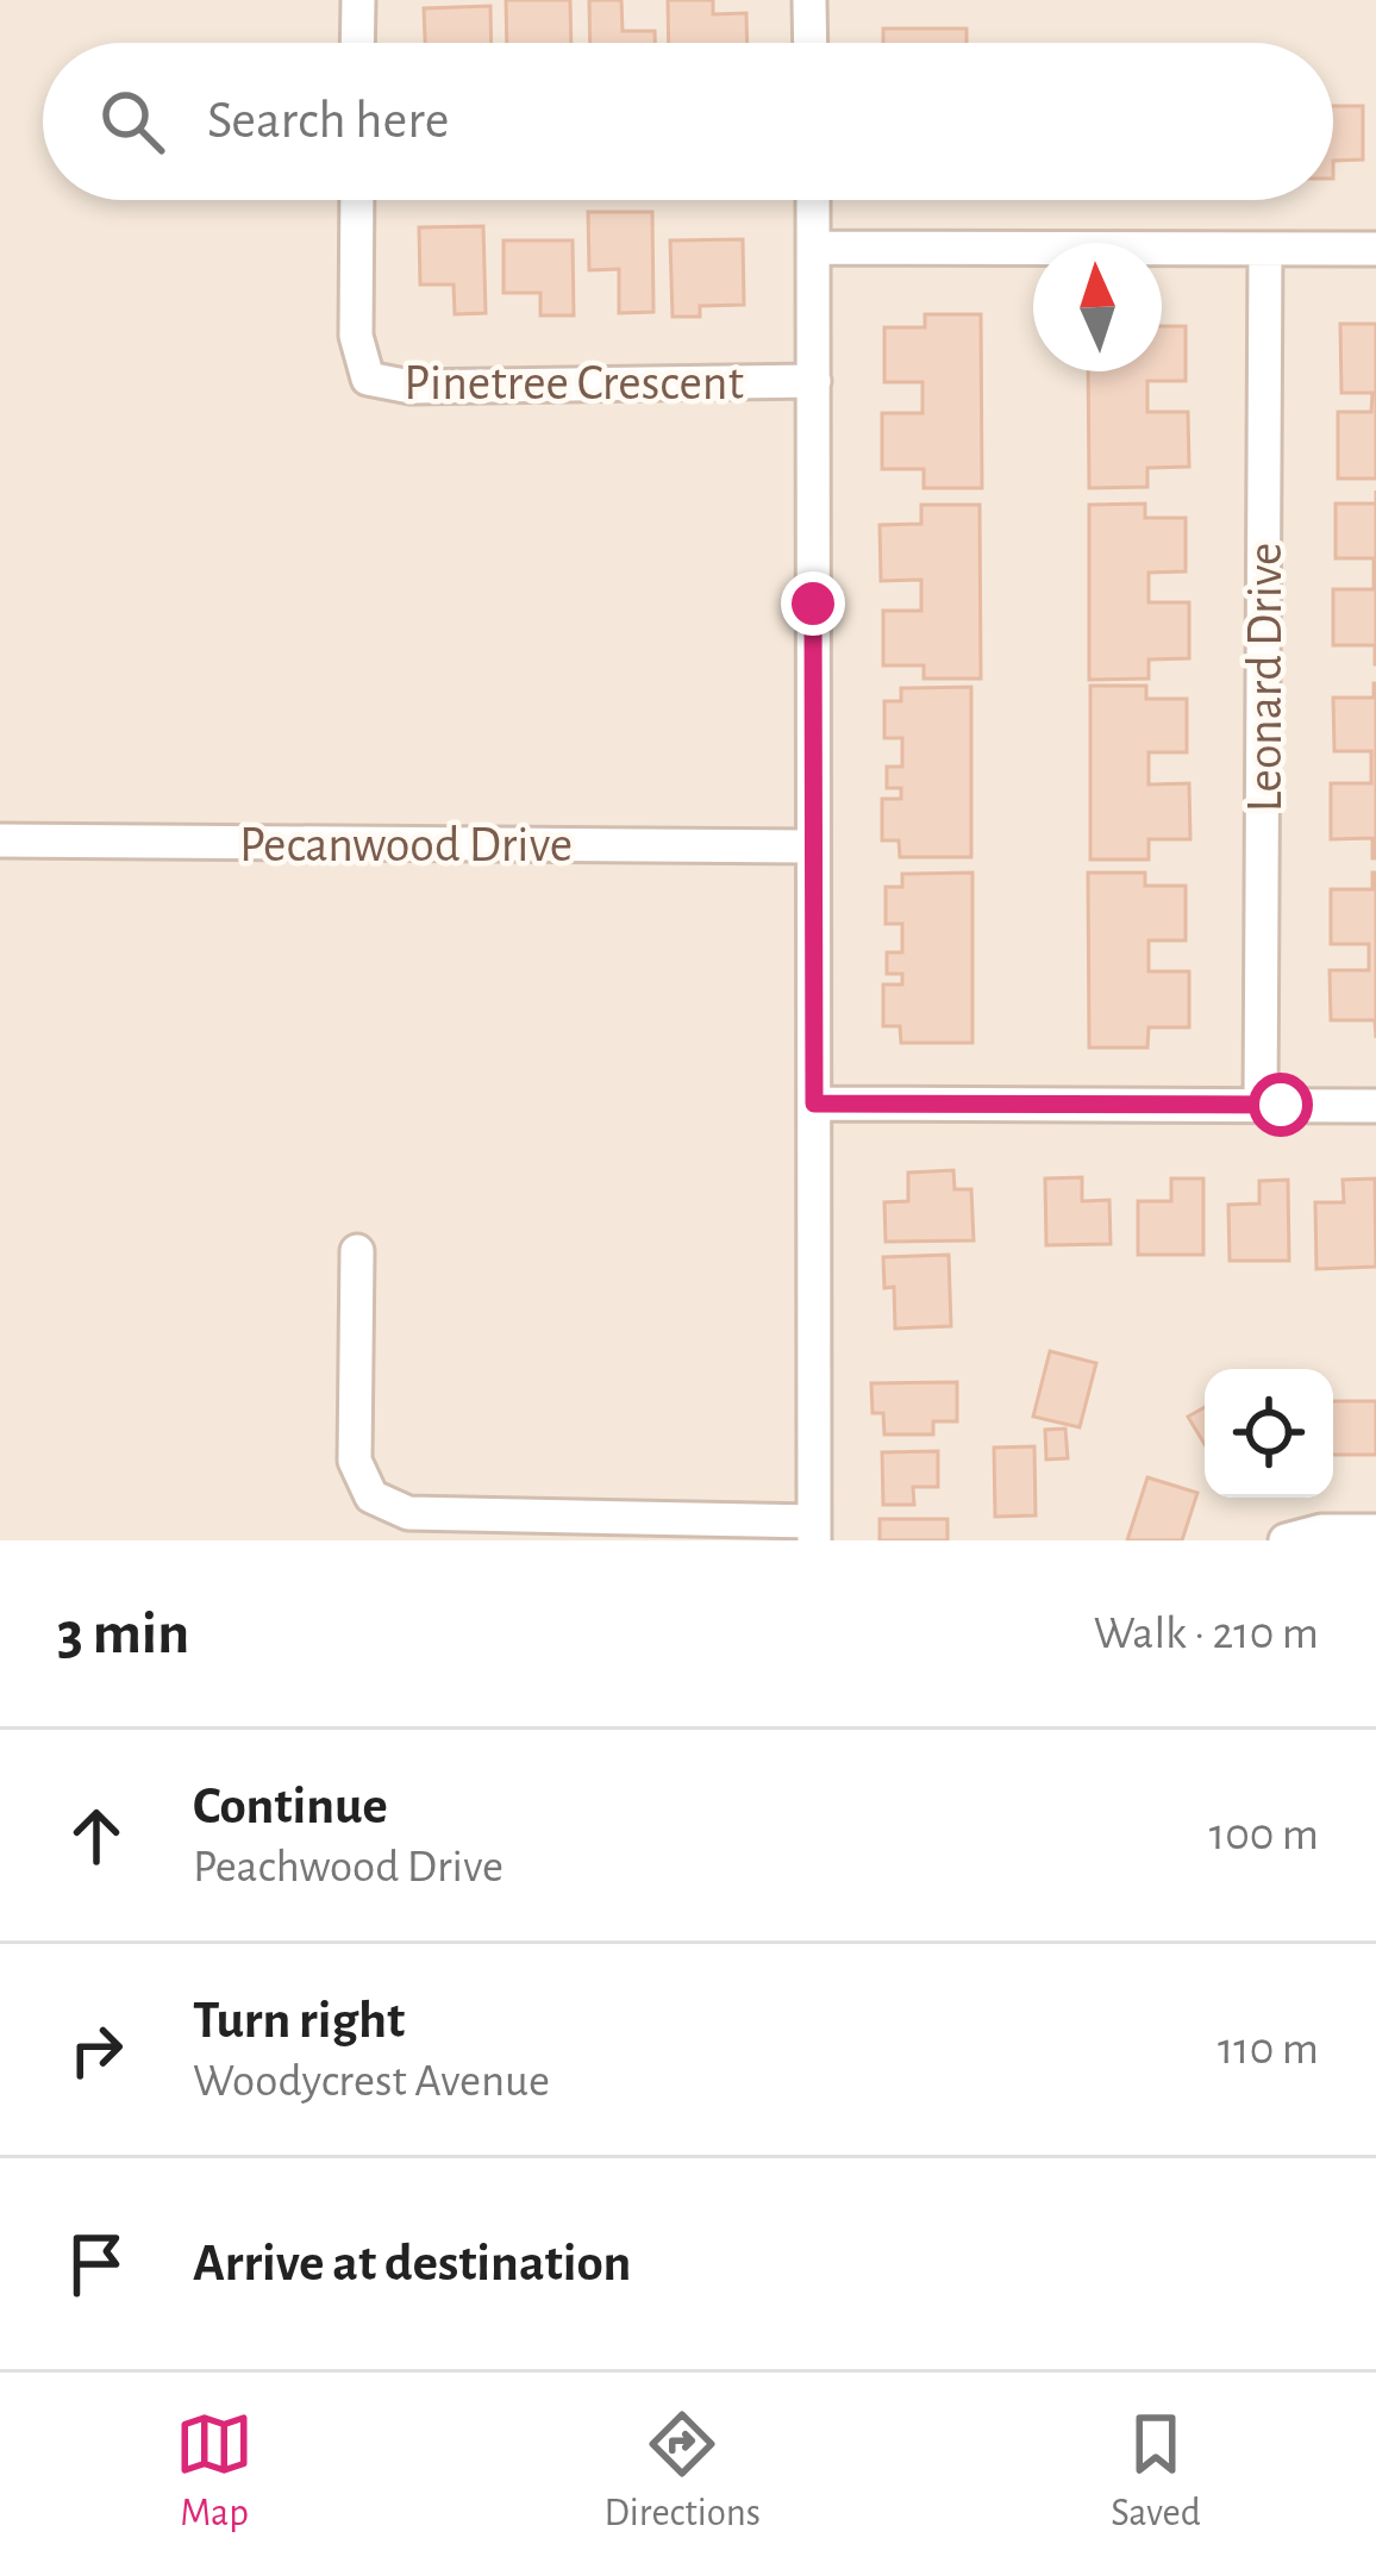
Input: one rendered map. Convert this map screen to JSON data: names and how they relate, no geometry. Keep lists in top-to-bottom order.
{
  "streets": {
    "street": ["Pinetree Crescent", "Leonard Drive", "Pecanwood Drive"]
  },
  "north": "top",
  "page": {
    "search": "Search here",
    "heading": ["3 min", "Walk · 210 m"],
    "list": [
      ["Continue", "Peachwood Drive", "100 m"],
      ["Turn right", "Woodycrest Avenue", "110 m"],
      "Arrive at destination"
    ],
    "nav": ["Map", "Directions", "Saved"]
  }
}
